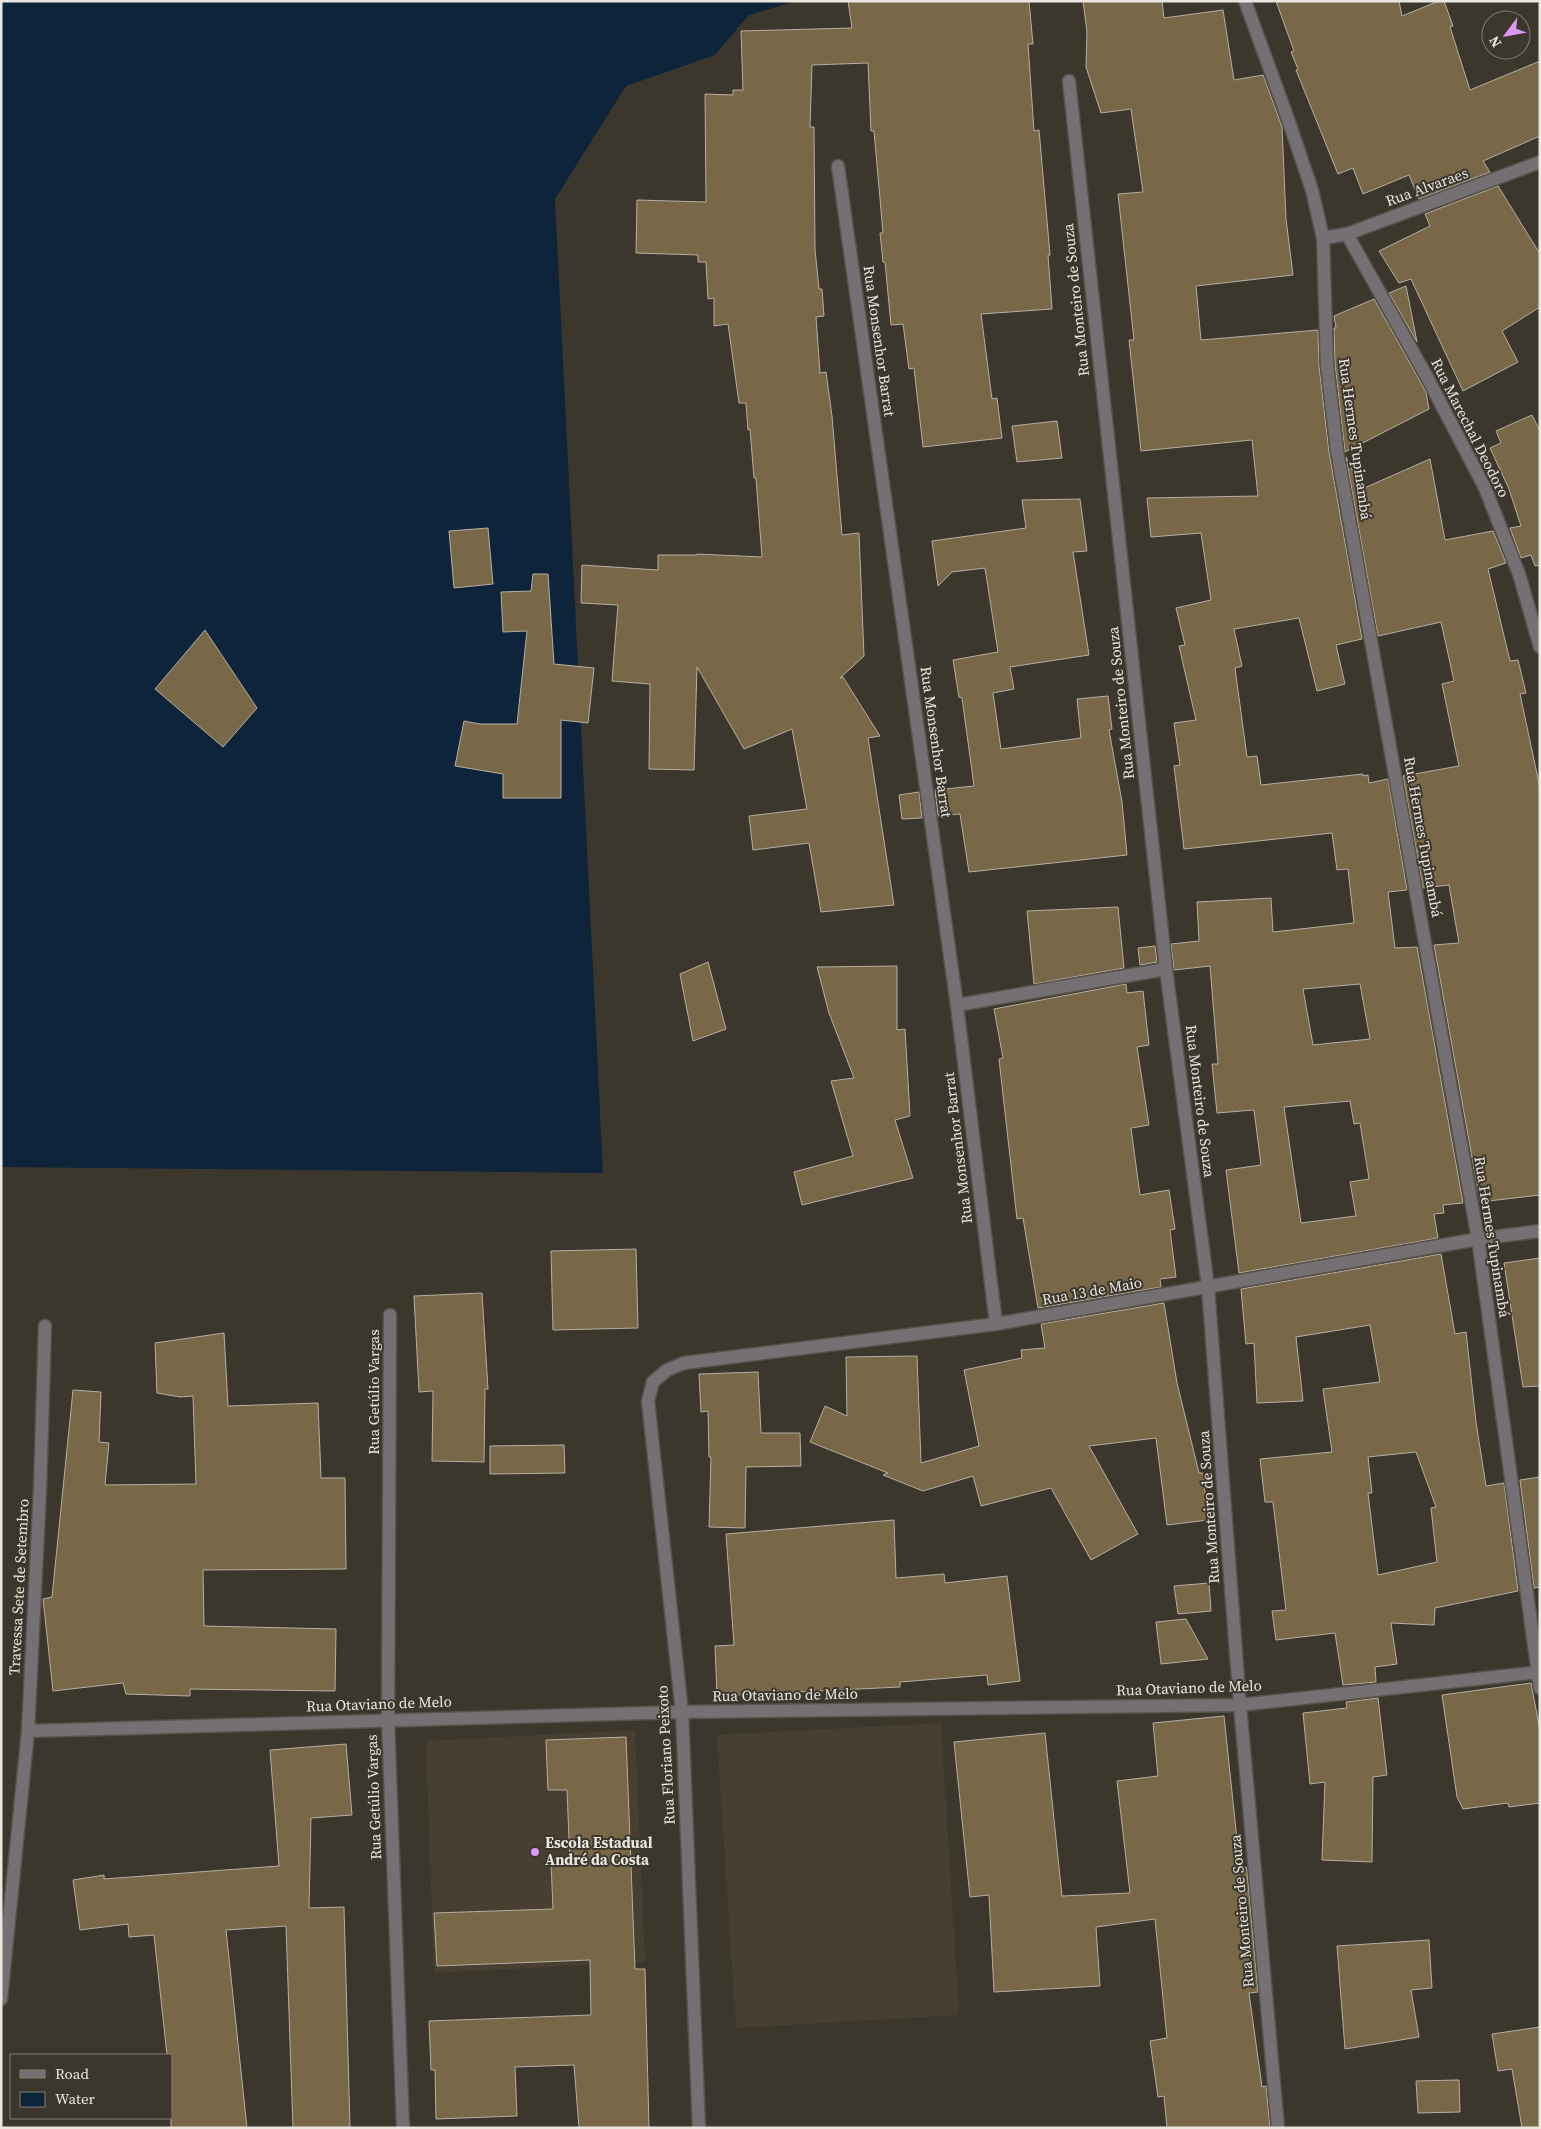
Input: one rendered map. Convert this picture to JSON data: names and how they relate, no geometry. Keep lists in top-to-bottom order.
{
  "streets": {
    "street": [
      "Rua Alvaraes",
      "Rua Monteiro de Souza",
      "Rua Monsenhor Barrat",
      "Rua Marechal Deodoro",
      "Rua Hermes Tupinambá",
      "Rua 13 de Maio",
      "Rua Getúlio Vargas",
      "Travessa Sete de Setembro",
      "Rua Otaviano de Melo",
      "Rua Floriano Peixoto"
    ]
  },
  "crossings": [
    ["Rua Alvaraes", "Rua Marechal Deodoro"],
    ["Rua Alvaraes", "Rua Hermes Tupinambá"],
    ["Rua Monteiro de Souza", "Rua 13 de Maio"],
    ["Rua Monteiro de Souza", "Rua Otaviano de Melo"],
    ["Rua Monsenhor Barrat", "Rua 13 de Maio"],
    ["Rua Hermes Tupinambá", "Rua 13 de Maio"],
    ["Rua Hermes Tupinambá", "Rua Otaviano de Melo"],
    ["Rua 13 de Maio", "Rua Floriano Peixoto"],
    ["Rua Getúlio Vargas", "Rua Otaviano de Melo"],
    ["Travessa Sete de Setembro", "Rua Otaviano de Melo"],
    ["Rua Otaviano de Melo", "Rua Floriano Peixoto"]
  ],
  "places": ["Escola Estadual André da Costa"],
  "legend": ["Road", "Water"],
  "north": "bottom left"
}
